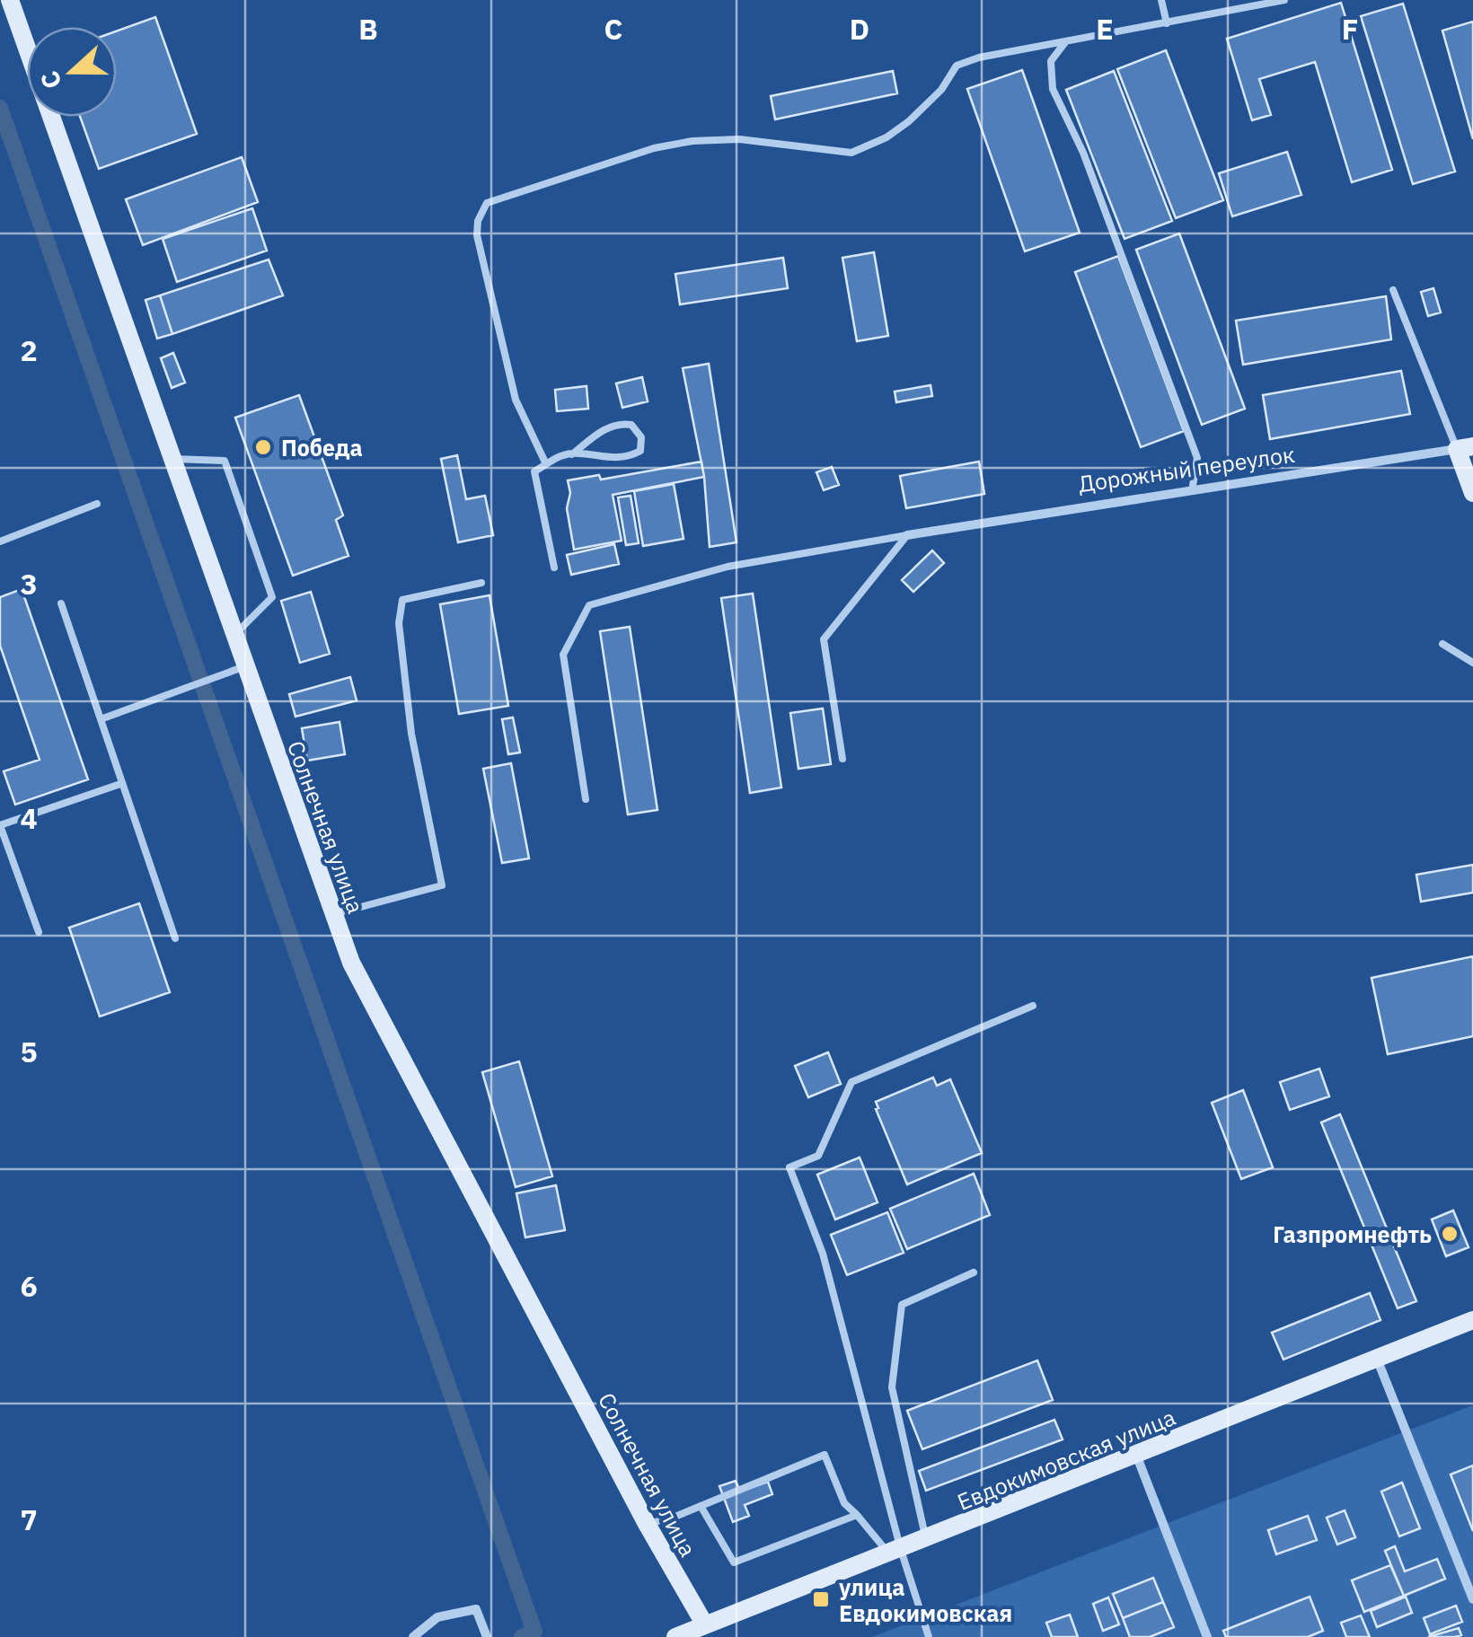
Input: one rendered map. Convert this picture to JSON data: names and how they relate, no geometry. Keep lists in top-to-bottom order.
{
  "streets": {
    "main road": ["Солнечная улица", "Евдокимовская улица"],
    "street": ["Дорожный переулок"]
  },
  "crossings": [
    ["Солнечная улица", "Евдокимовская улица"]
  ],
  "places": {
    "other": ["Победа", "Газпромнефть"],
    "transit": ["улица Евдокимовская"]
  },
  "north": "left",
  "grid": {
    "columns": [
      "B",
      "C",
      "D",
      "E",
      "F"
    ],
    "rows": [
      "2",
      "3",
      "4",
      "5",
      "6",
      "7"
    ]
  }
}
